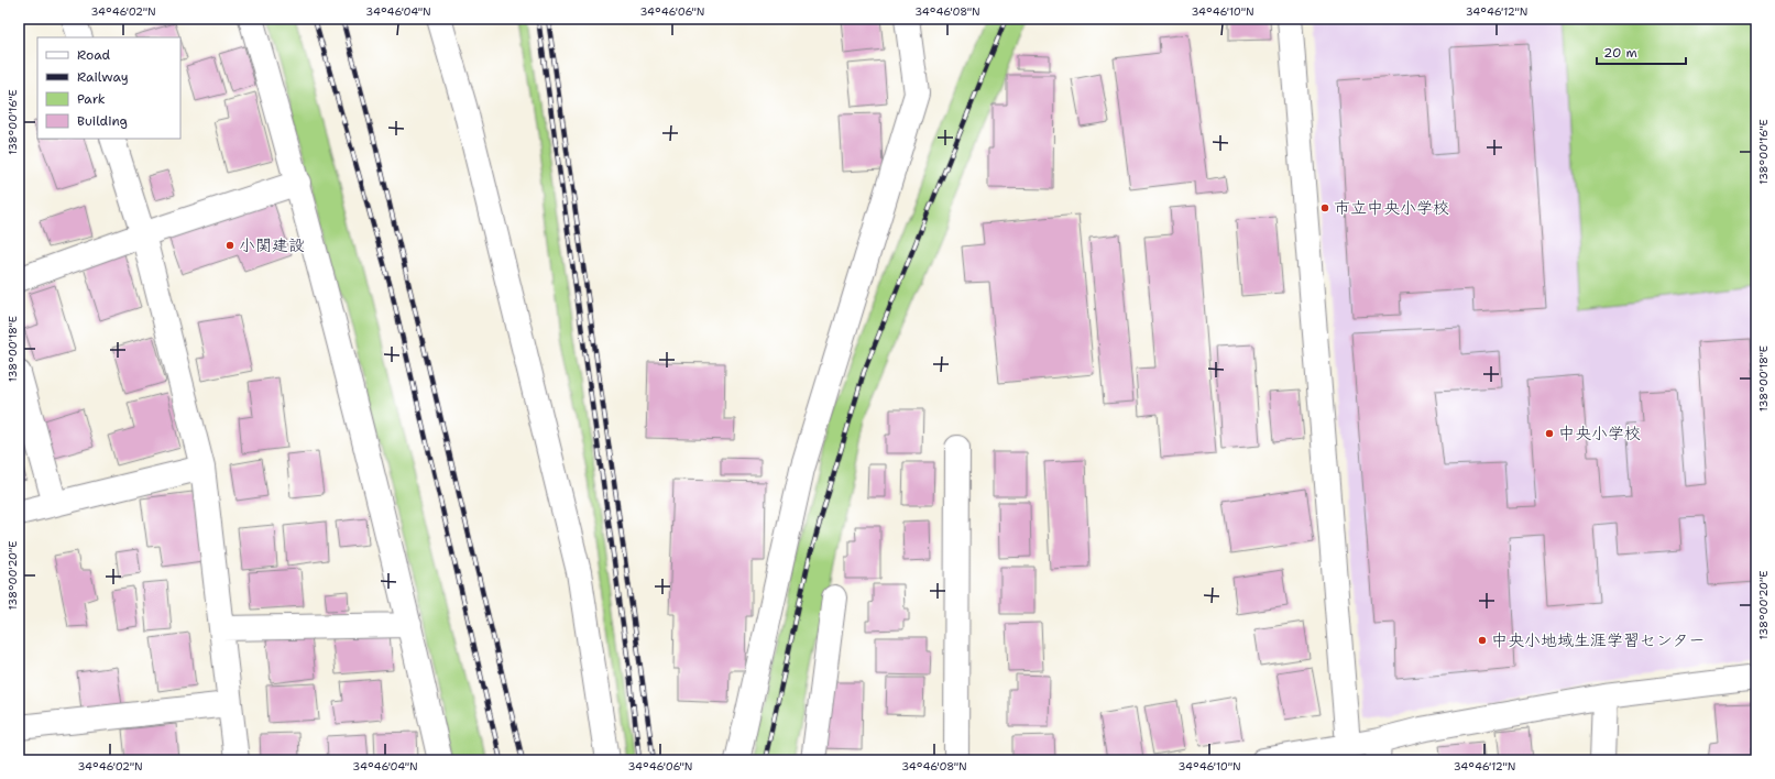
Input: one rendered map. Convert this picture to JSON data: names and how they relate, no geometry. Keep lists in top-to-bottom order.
{
  "places": [
    "市立中央小学校",
    "小関建設",
    "中央小学校",
    "中央小地域生涯学習センター"
  ],
  "legend": [
    "Road",
    "Railway",
    "Park",
    "Building"
  ],
  "scale_bar": "20 m",
  "coordinates": [
    "34°46'02\"N",
    "34°46'04\"N",
    "34°46'06\"N",
    "34°46'08\"N",
    "34°46'10\"N",
    "34°46'12\"N",
    "138°00'16\"E",
    "138°00'18\"E",
    "138°00'20\"E"
  ]
}
